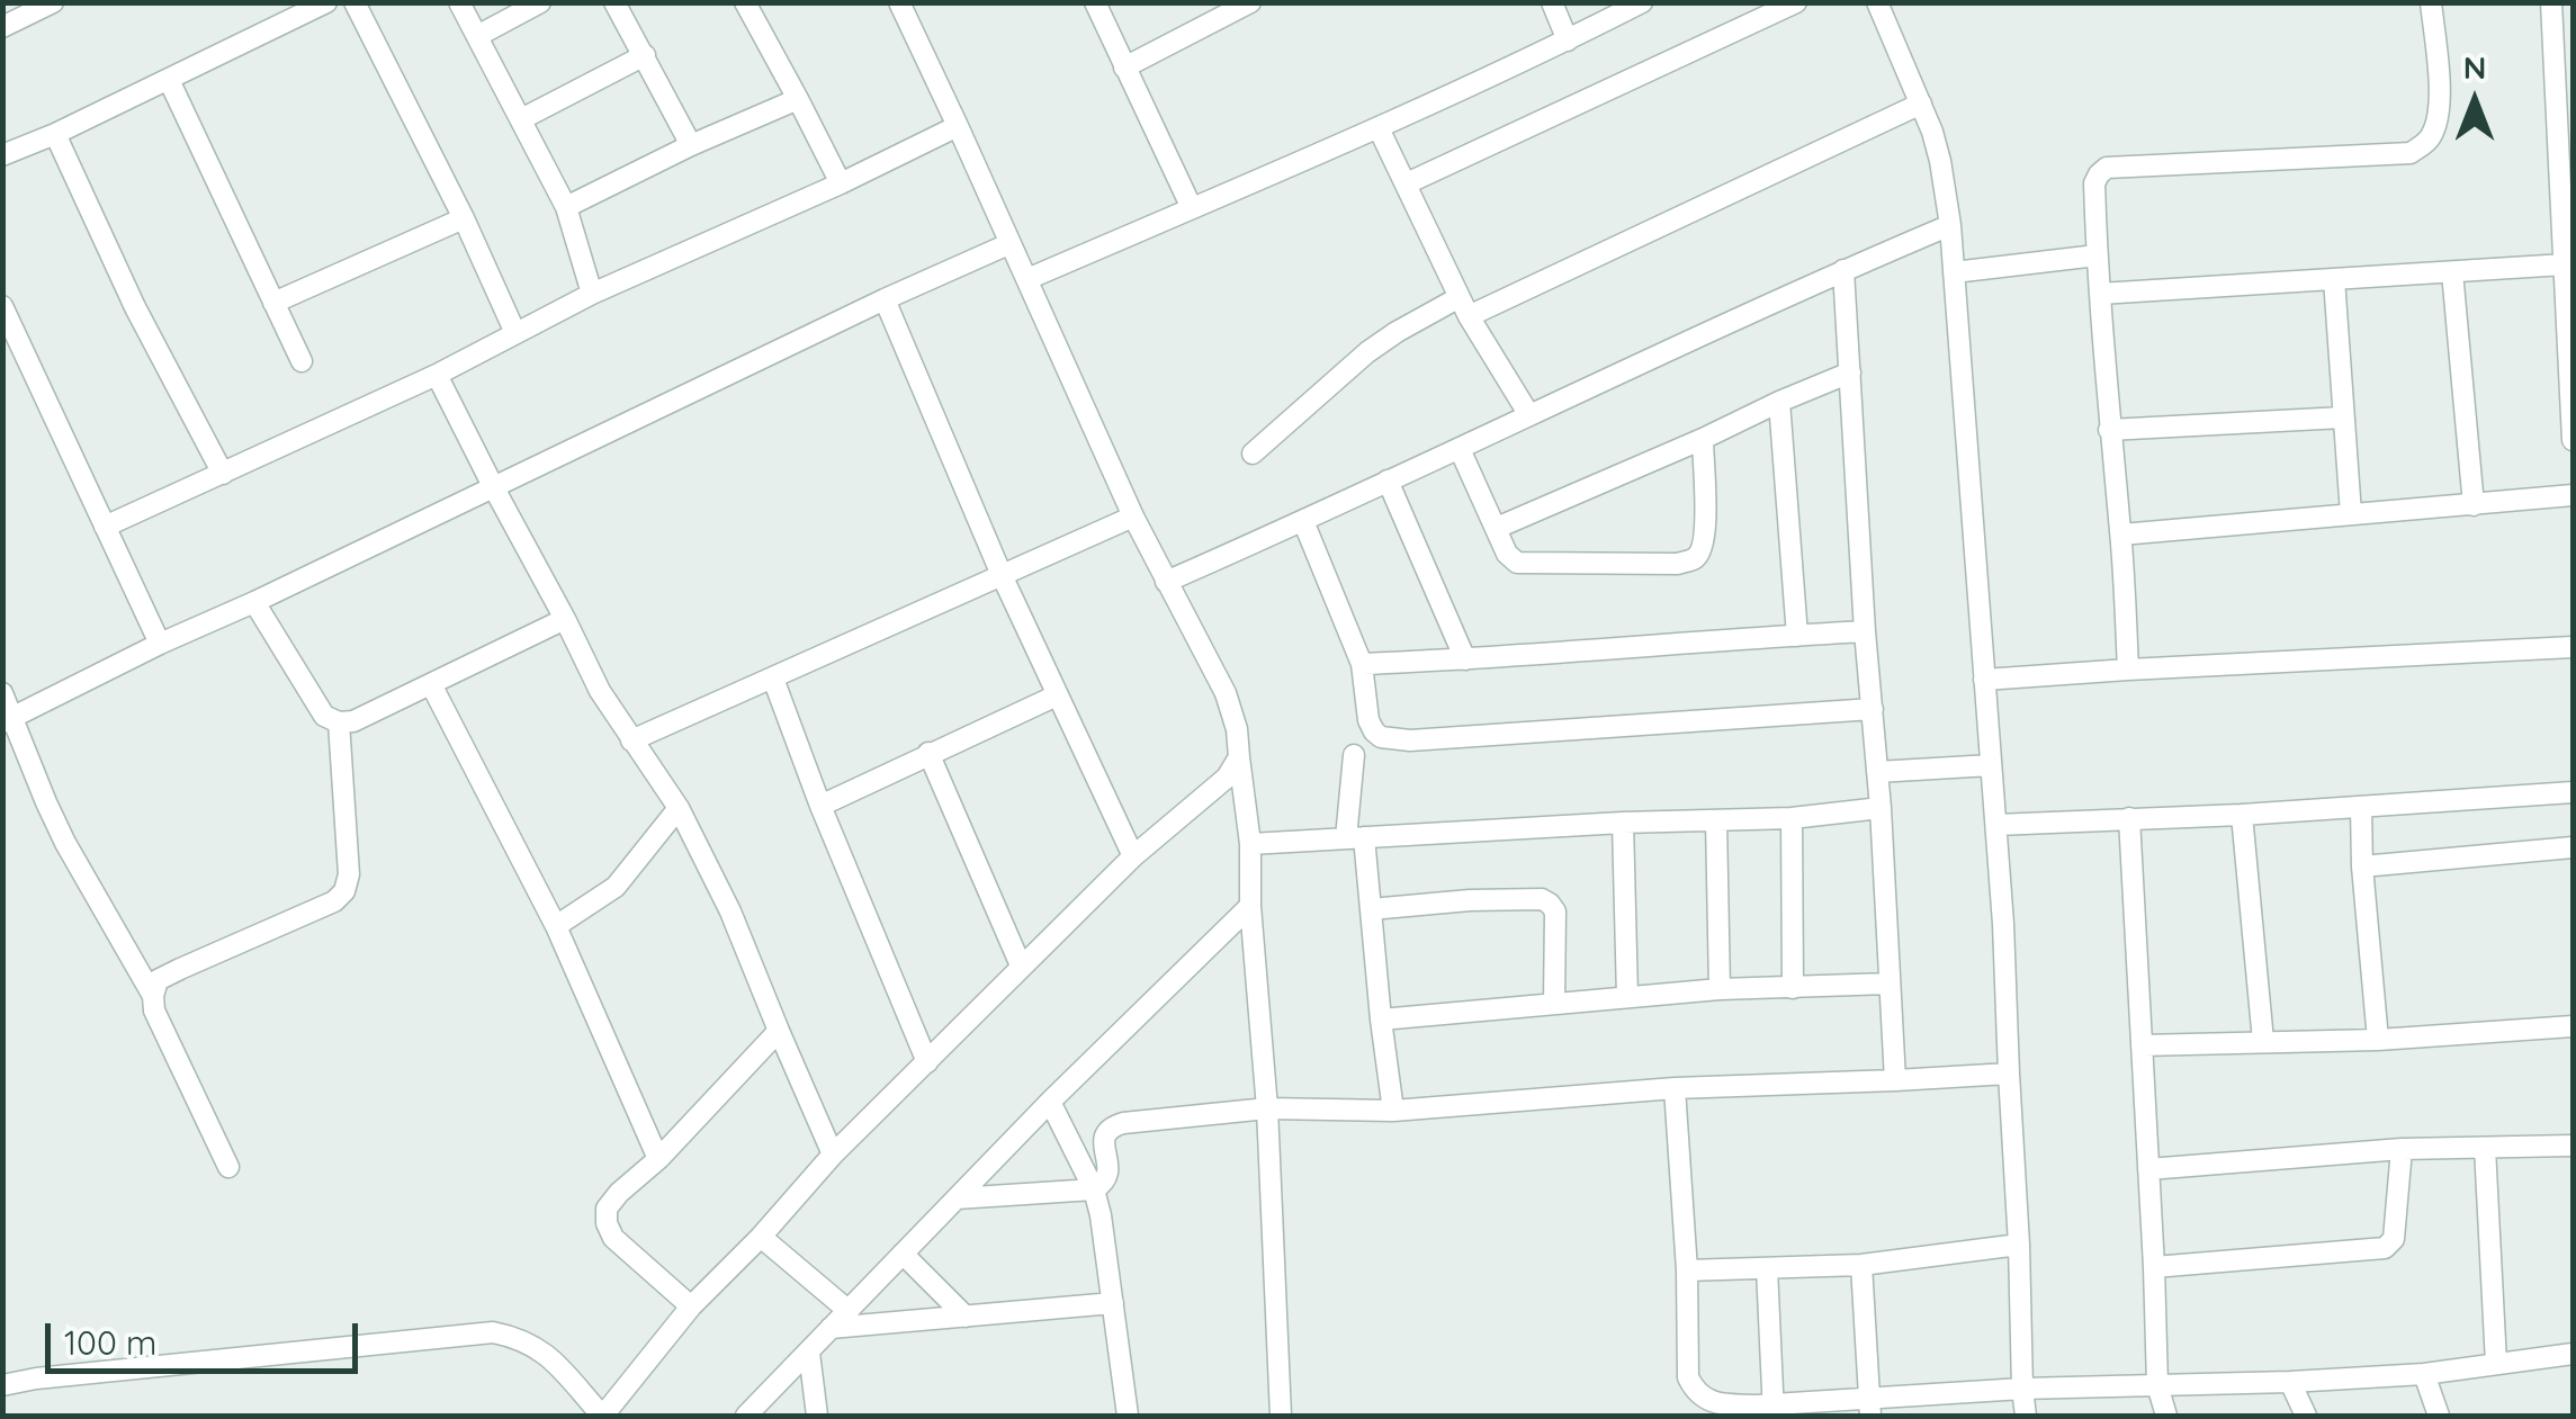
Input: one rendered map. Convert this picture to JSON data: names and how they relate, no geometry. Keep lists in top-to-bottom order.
{
  "scale_bar": "100 m",
  "north": "top"
}
